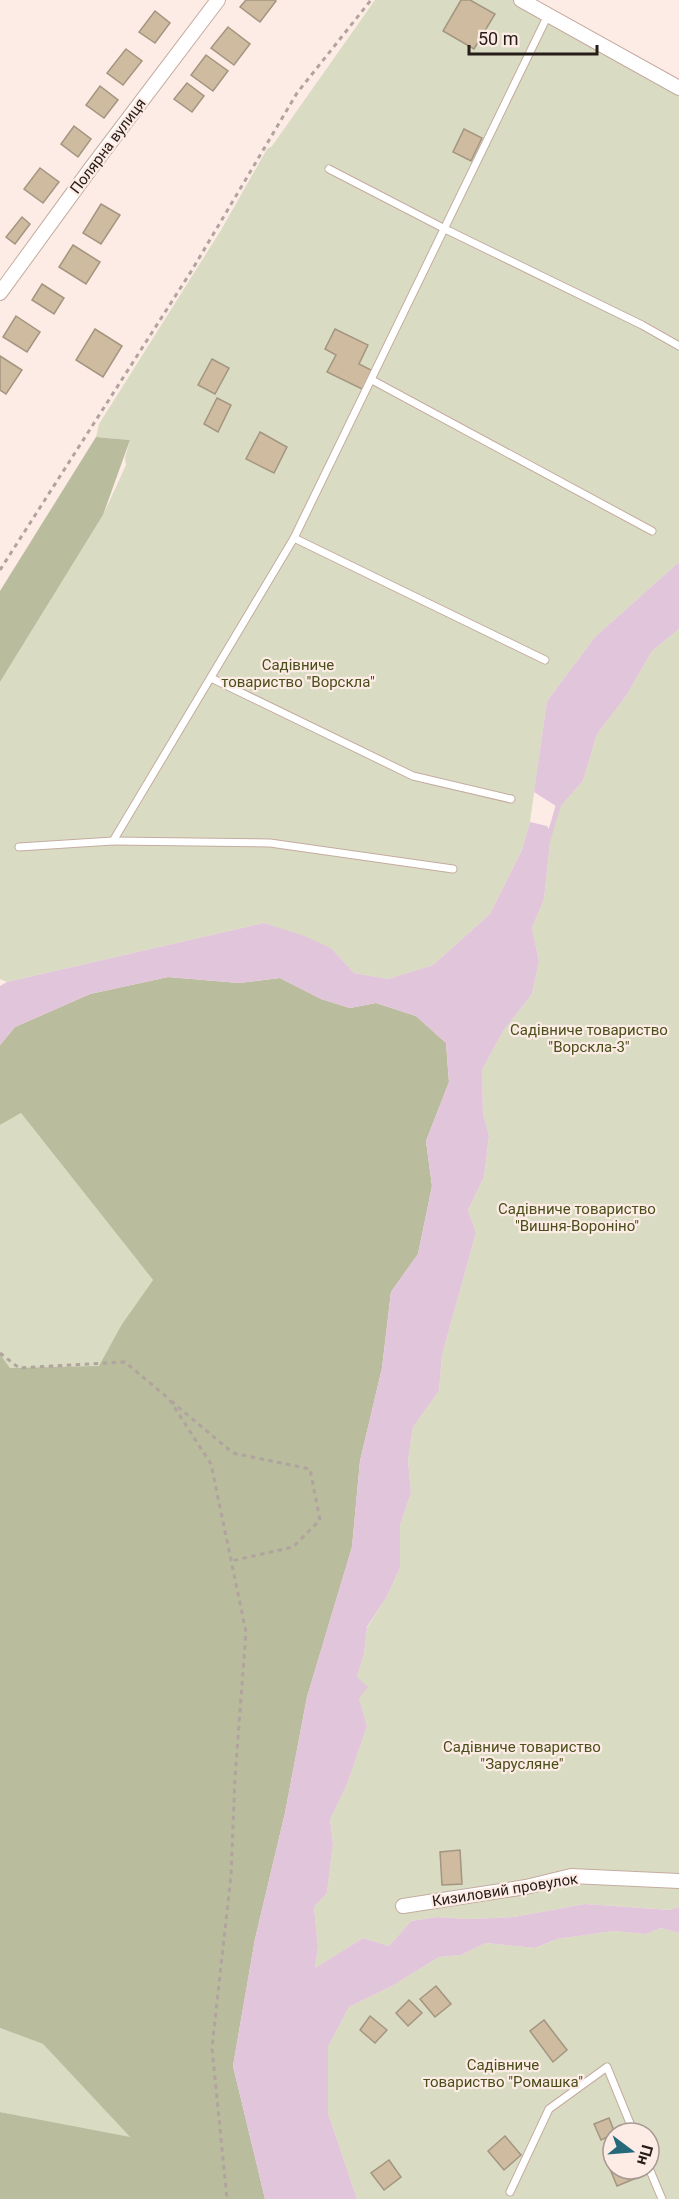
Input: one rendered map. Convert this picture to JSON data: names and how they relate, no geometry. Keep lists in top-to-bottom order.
{
  "streets": {
    "street": ["Полярна вулиця", "Кизиловий провулок"]
  },
  "parks": [
    "Садівниче товариство \"Ворскла\"",
    "Садівниче товариство \"Ворскла-3\"",
    "Садівниче товариство \"Вишня-Вороніно\"",
    "Садівниче товариство \"Зарусляне\"",
    "Садівниче товариство \"Ромашка\""
  ],
  "scale_bar": "50 m",
  "north": "right"
}
